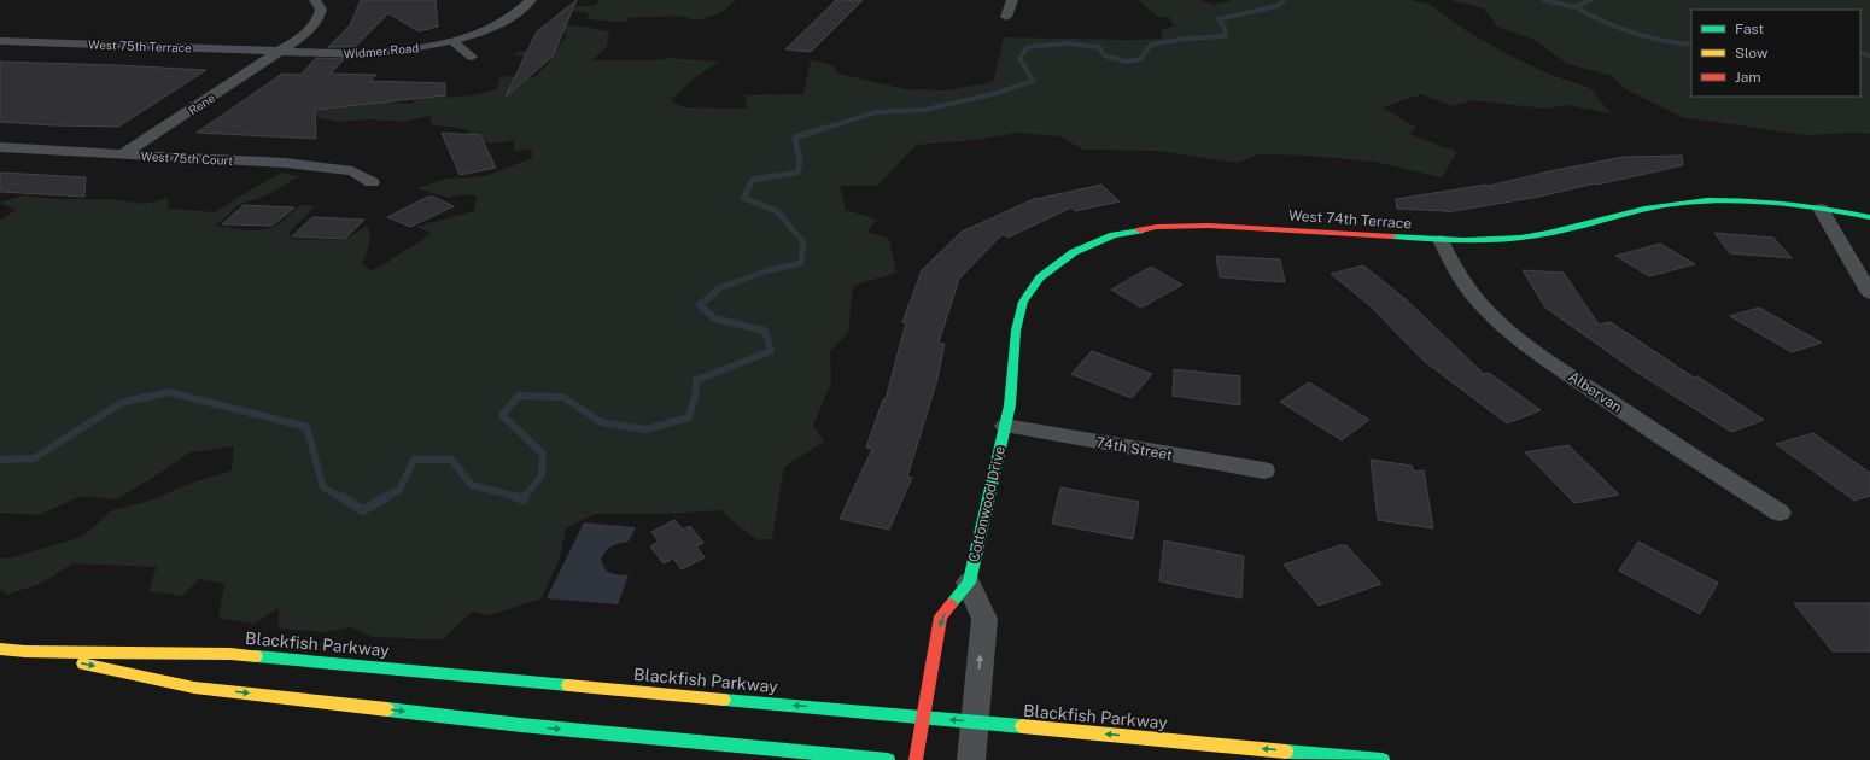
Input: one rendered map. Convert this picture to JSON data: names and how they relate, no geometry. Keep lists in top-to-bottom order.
{
  "streets": {
    "street": [
      "West 75th Terrace",
      "Widmer Road",
      "Rene",
      "West 75th Court",
      "West 74th Terrace",
      "Albervan",
      "74th Street",
      "Cottonwood Drive",
      "Blackfish Parkway"
    ]
  },
  "crossings": [
    ["West 75th Terrace", "Widmer Road"],
    ["West 75th Terrace", "Rene"],
    ["Widmer Road", "Rene"],
    ["Rene", "West 75th Court"],
    ["West 74th Terrace", "Albervan"],
    ["West 74th Terrace", "74th Street"],
    ["West 74th Terrace", "Cottonwood Drive"],
    ["74th Street", "Cottonwood Drive"],
    ["Cottonwood Drive", "Blackfish Parkway"]
  ],
  "legend": ["Fast", "Slow", "Jam"]
}
